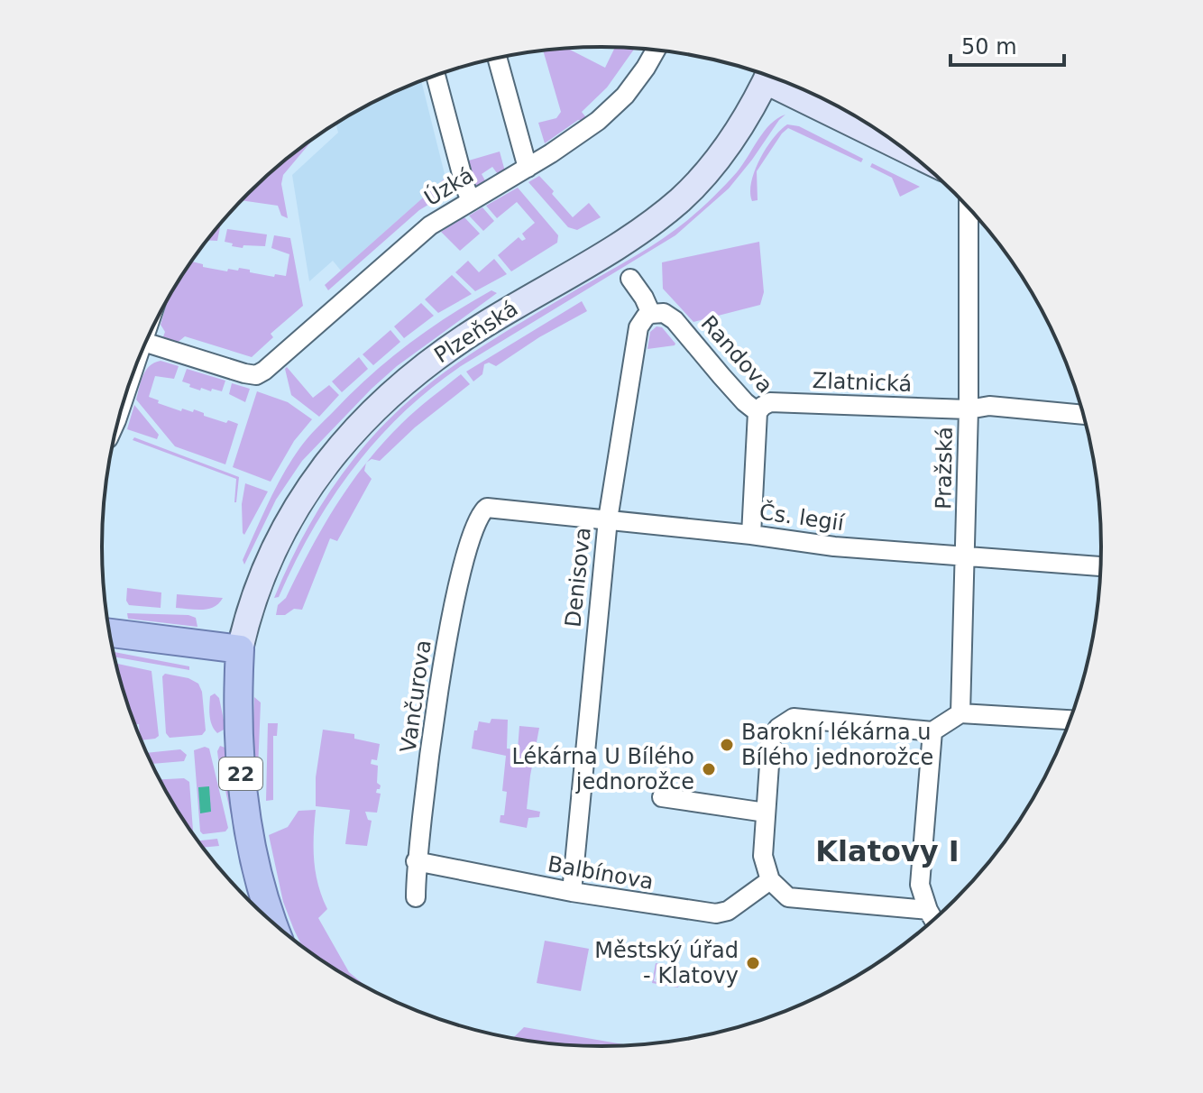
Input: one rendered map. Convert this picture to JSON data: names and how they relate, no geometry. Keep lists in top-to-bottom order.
{
  "streets": {
    "main road": ["Plzeňská", "22"],
    "street": [
      "Úzká",
      "Randova",
      "Zlatnická",
      "Pražská",
      "Čs. legií",
      "Denisova",
      "Vančurova",
      "Balbínova"
    ]
  },
  "crossings": [
    ["Plzeňská", "22"],
    ["Randova", "Zlatnická"],
    ["Randova", "Čs. legií"],
    ["Randova", "Denisova"],
    ["Zlatnická", "Pražská"],
    ["Pražská", "Čs. legií"],
    ["Čs. legií", "Denisova"],
    ["Čs. legií", "Vančurova"],
    ["Denisova", "Balbínova"],
    ["Vančurova", "Balbínova"]
  ],
  "districts": ["Klatovy I"],
  "places": ["Barokní lékárna u Bílého jednorožce", "Lékárna U Bílého jednorožce", "Městský úřad - Klatovy"],
  "scale_bar": "50 m"
}
